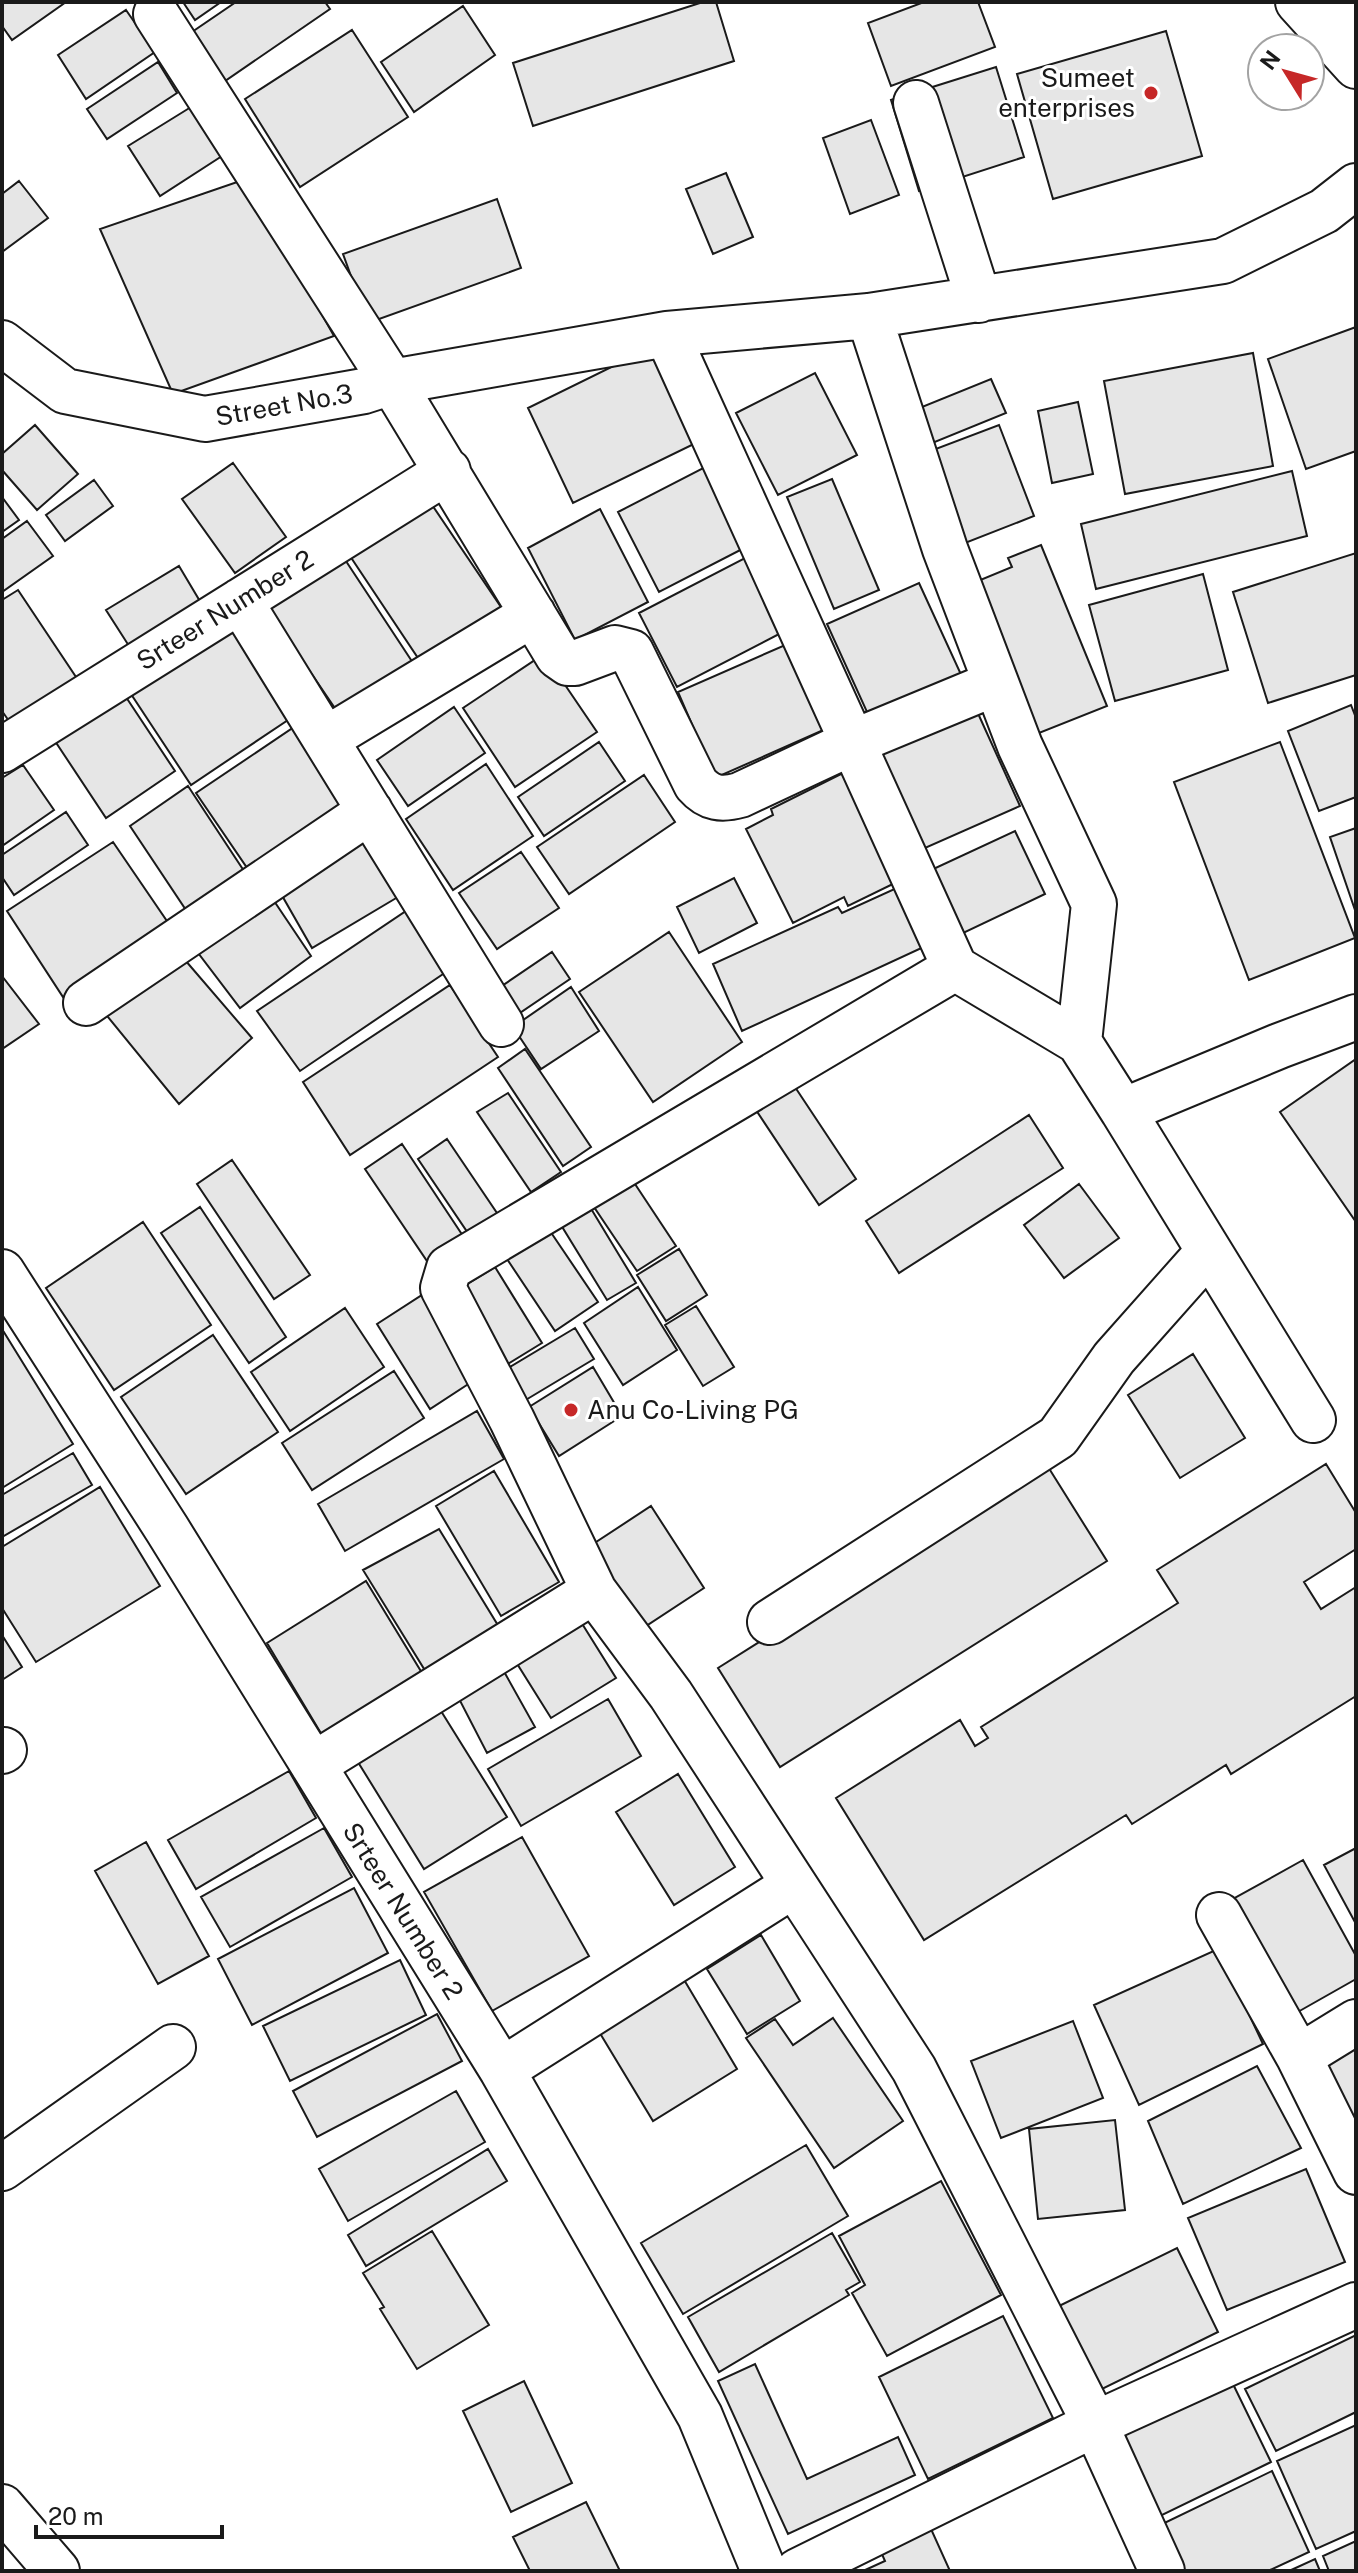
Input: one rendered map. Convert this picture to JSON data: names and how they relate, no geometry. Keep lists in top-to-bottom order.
{
  "streets": {
    "main road": ["Street No.3", "Srteer Number 2"]
  },
  "places": ["Sumeet enterprises", "Anu Co-Living PG"],
  "scale_bar": "20 m",
  "north": "top left"
}
